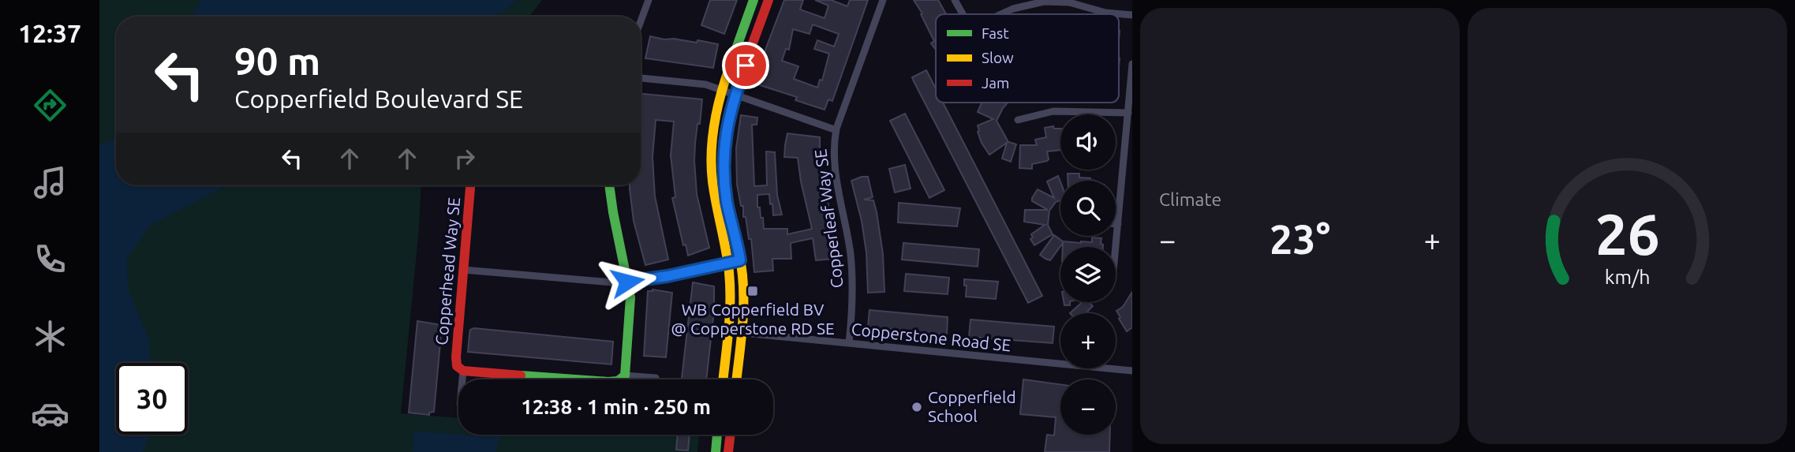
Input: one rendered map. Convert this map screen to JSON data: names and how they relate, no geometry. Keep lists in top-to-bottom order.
{
  "streets": {
    "street": ["Copperleaf Way SE", "Copperhead Way SE", "Copperstone Road SE"]
  },
  "crossings": [
    ["Copperleaf Way SE", "Copperstone Road SE"]
  ],
  "places": {
    "transit": ["WB Copperfield BV @ Copperstone RD SE"],
    "other": ["Copperfield School"]
  },
  "legend": ["Fast", "Slow", "Jam"],
  "page": {
    "tabs": "12:37",
    "tile": "Climate",
    "turn": ["90 m", "Copperfield Boulevard SE"],
    "map_buttons": ["+", "−"],
    "heat": ["−", "23°", "+"],
    "limit": "30",
    "trip": "12:38 · 1 min · 250 m",
    "gauge": ["26", "km/h"]
  }
}
